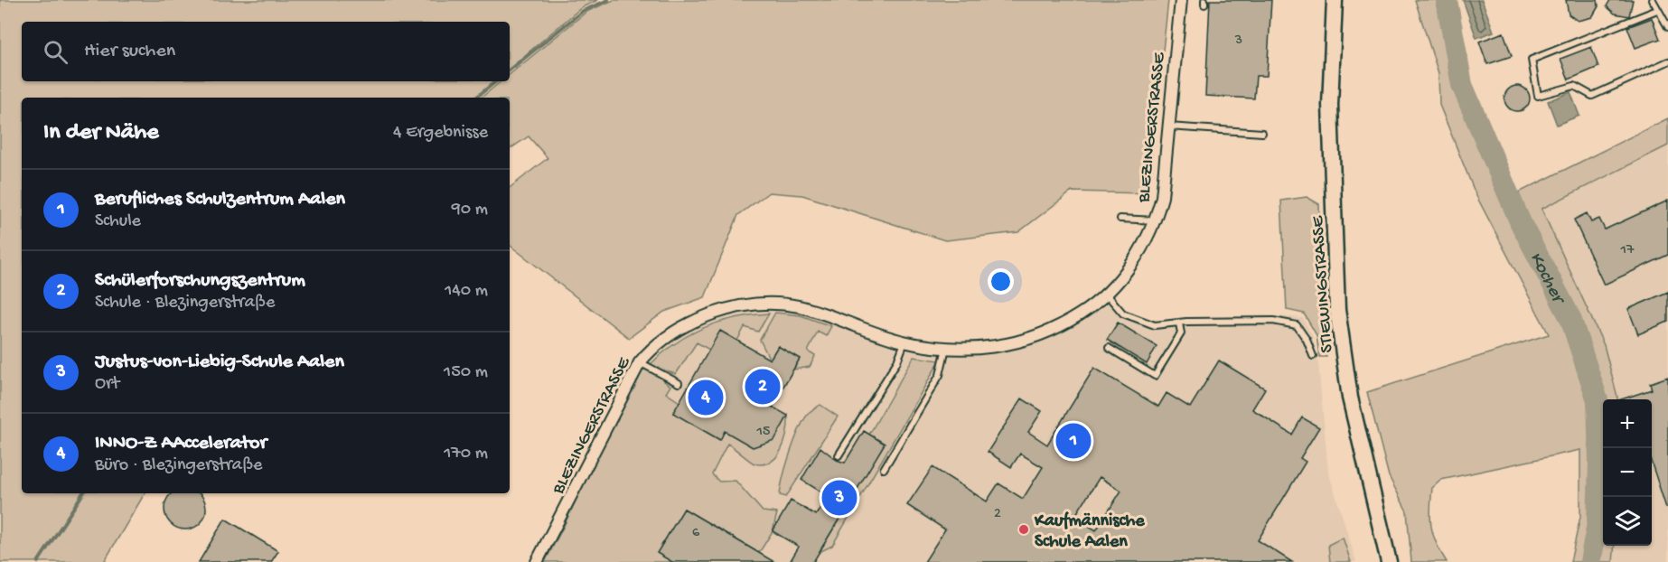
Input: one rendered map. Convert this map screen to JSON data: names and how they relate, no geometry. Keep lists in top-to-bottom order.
{
  "streets": {
    "main road": ["STIEWINGSTRASSE"],
    "street": ["BLEZINGERSTRASSE"]
  },
  "water": ["Kocher"],
  "places": ["Kaufmännische Schule Aalen"],
  "house_numbers": [
    "3",
    "17",
    "15",
    "2",
    "6"
  ],
  "page": {
    "search": "Hier suchen",
    "heading": ["In der Nähe", "4 Ergebnisse"],
    "list": [
      {
        "mark": "1",
        "name": "Berufliches Schulzentrum Aalen",
        "note": "Schule",
        "value": "90 m"
      },
      {
        "mark": "2",
        "name": "Schülerforschungszentrum",
        "note": "Schule · Blezingerstraße",
        "value": "140 m"
      },
      {
        "mark": "3",
        "name": "Justus-von-Liebig-Schule Aalen",
        "note": "Ort",
        "value": "150 m"
      },
      {
        "mark": "4",
        "name": "INNO-Z AAccelerator",
        "note": "Büro · Blezingerstraße",
        "value": "170 m"
      }
    ],
    "pins": [
      "2",
      "4",
      "1",
      "3"
    ],
    "map_buttons": ["+", "−"]
  }
}
